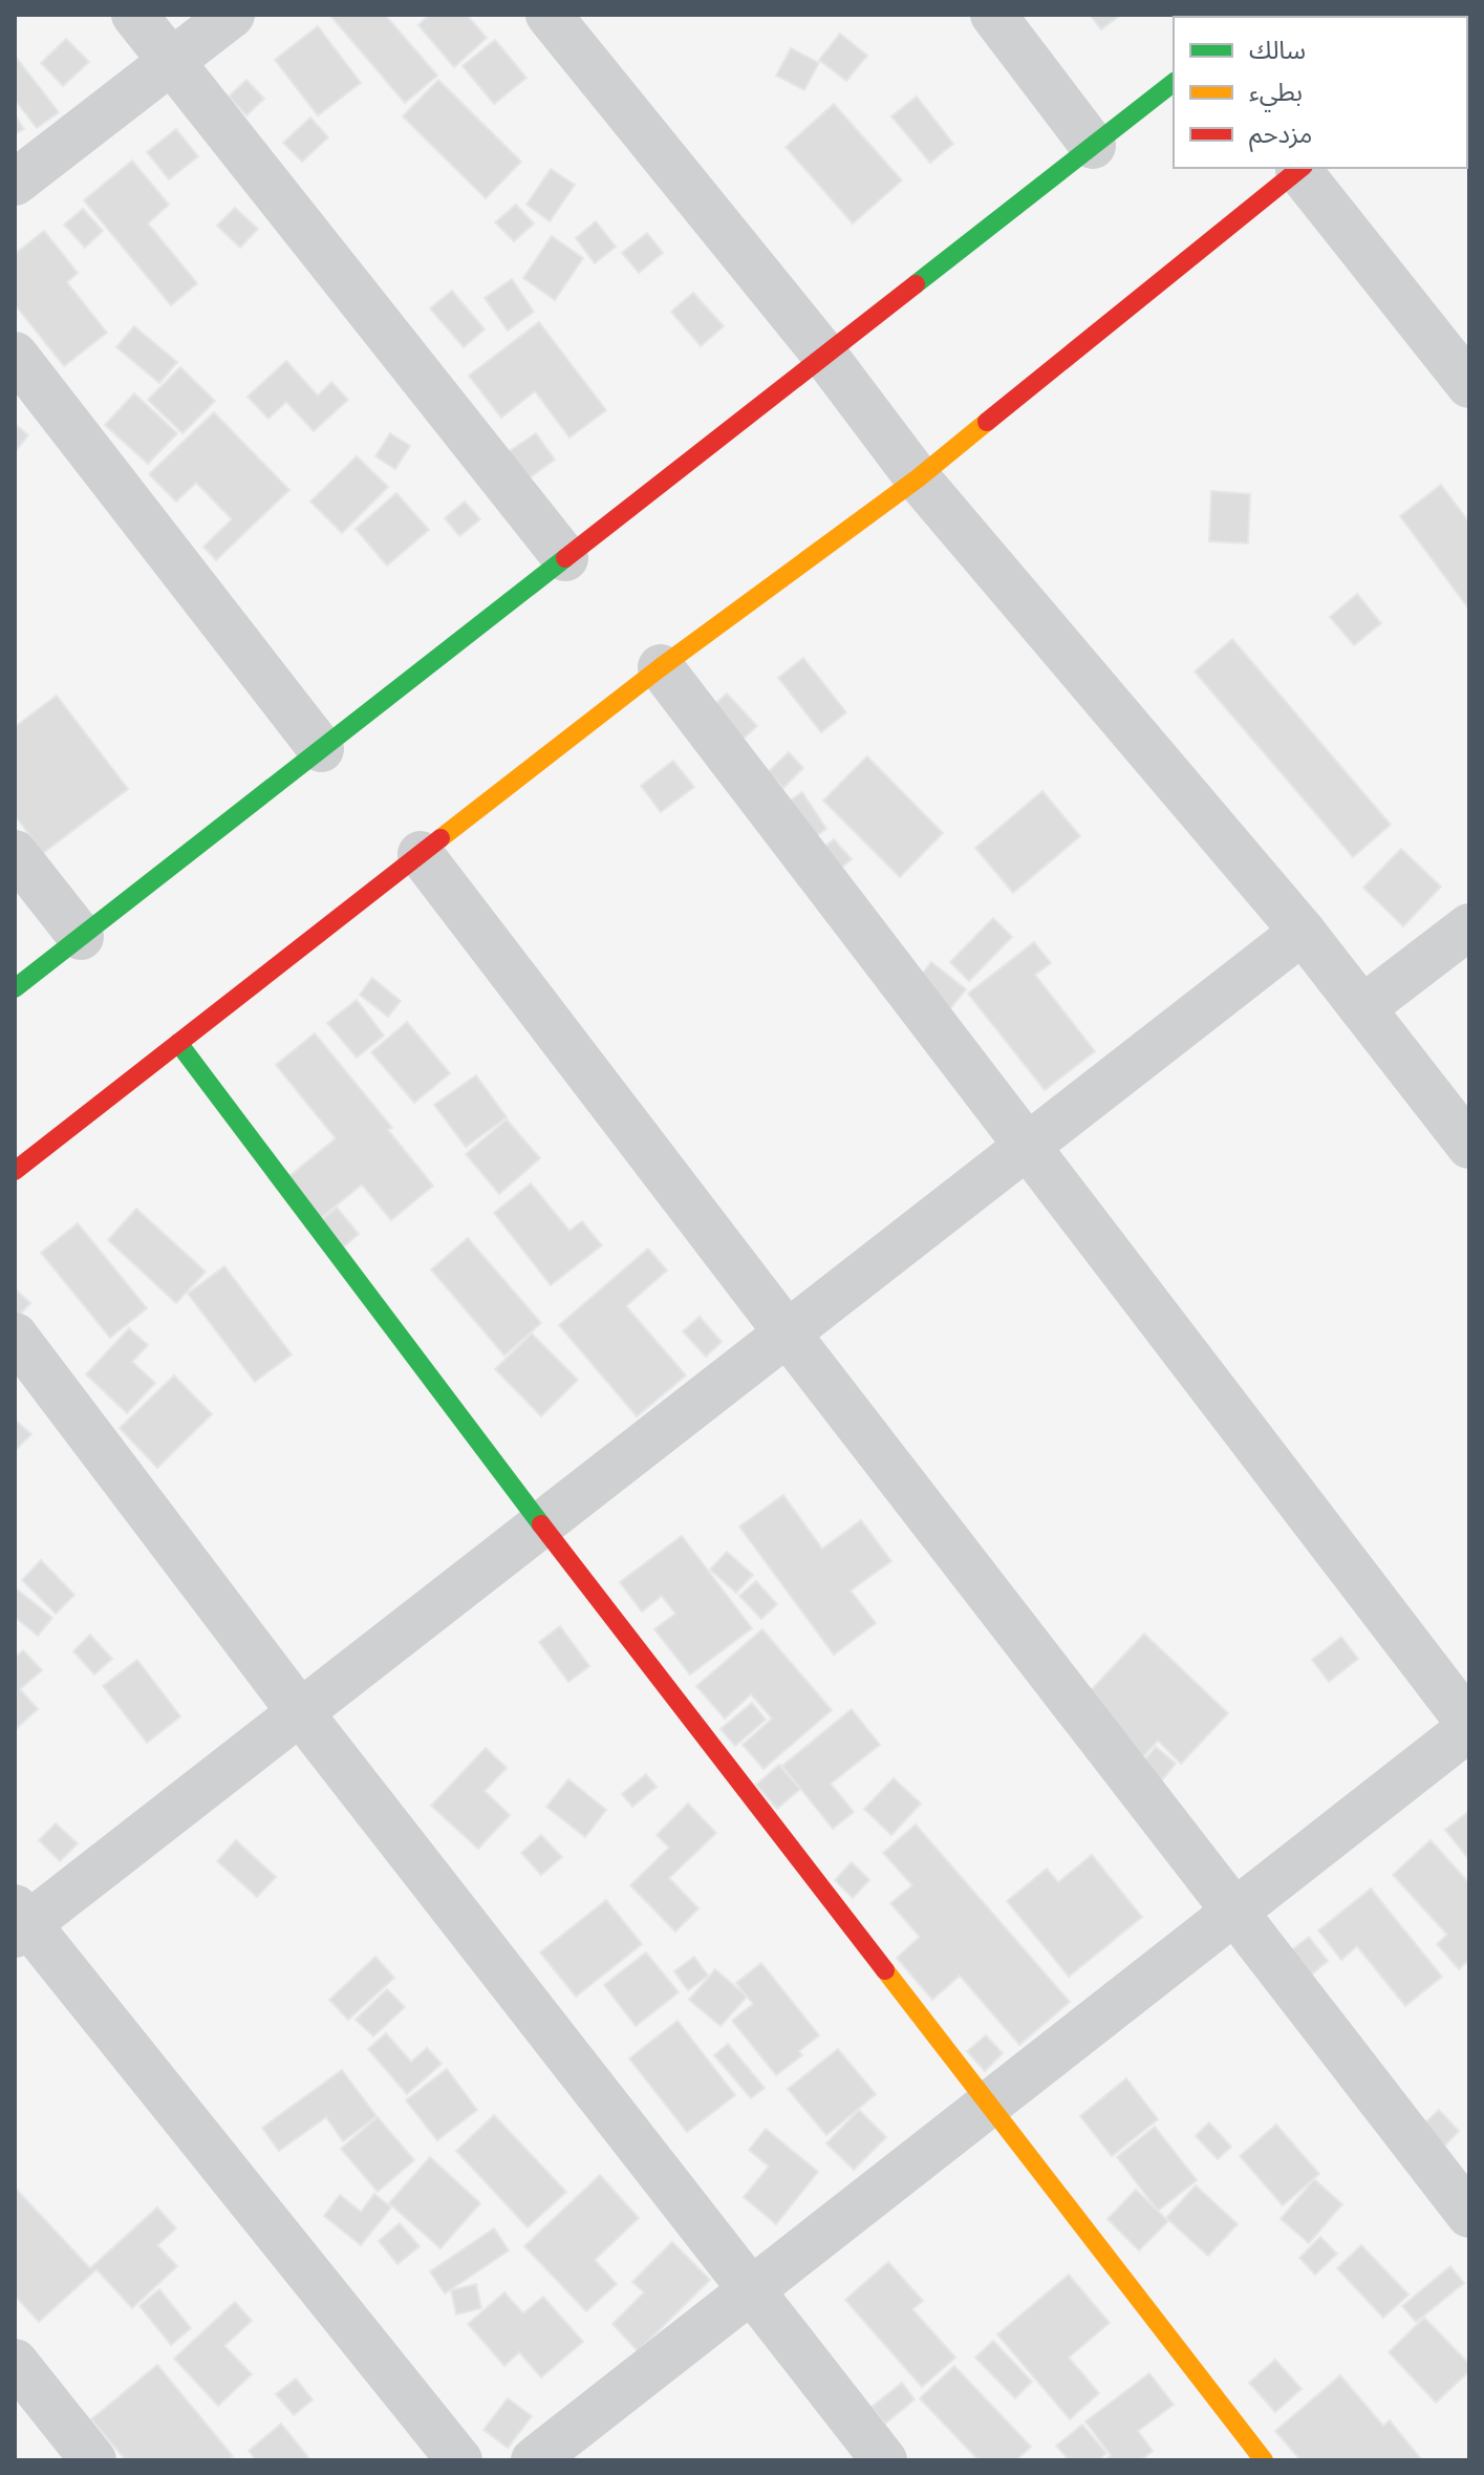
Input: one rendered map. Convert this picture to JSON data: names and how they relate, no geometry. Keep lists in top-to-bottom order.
{
  "legend": ["سالك", "بطيء", "مزدحم"]
}
